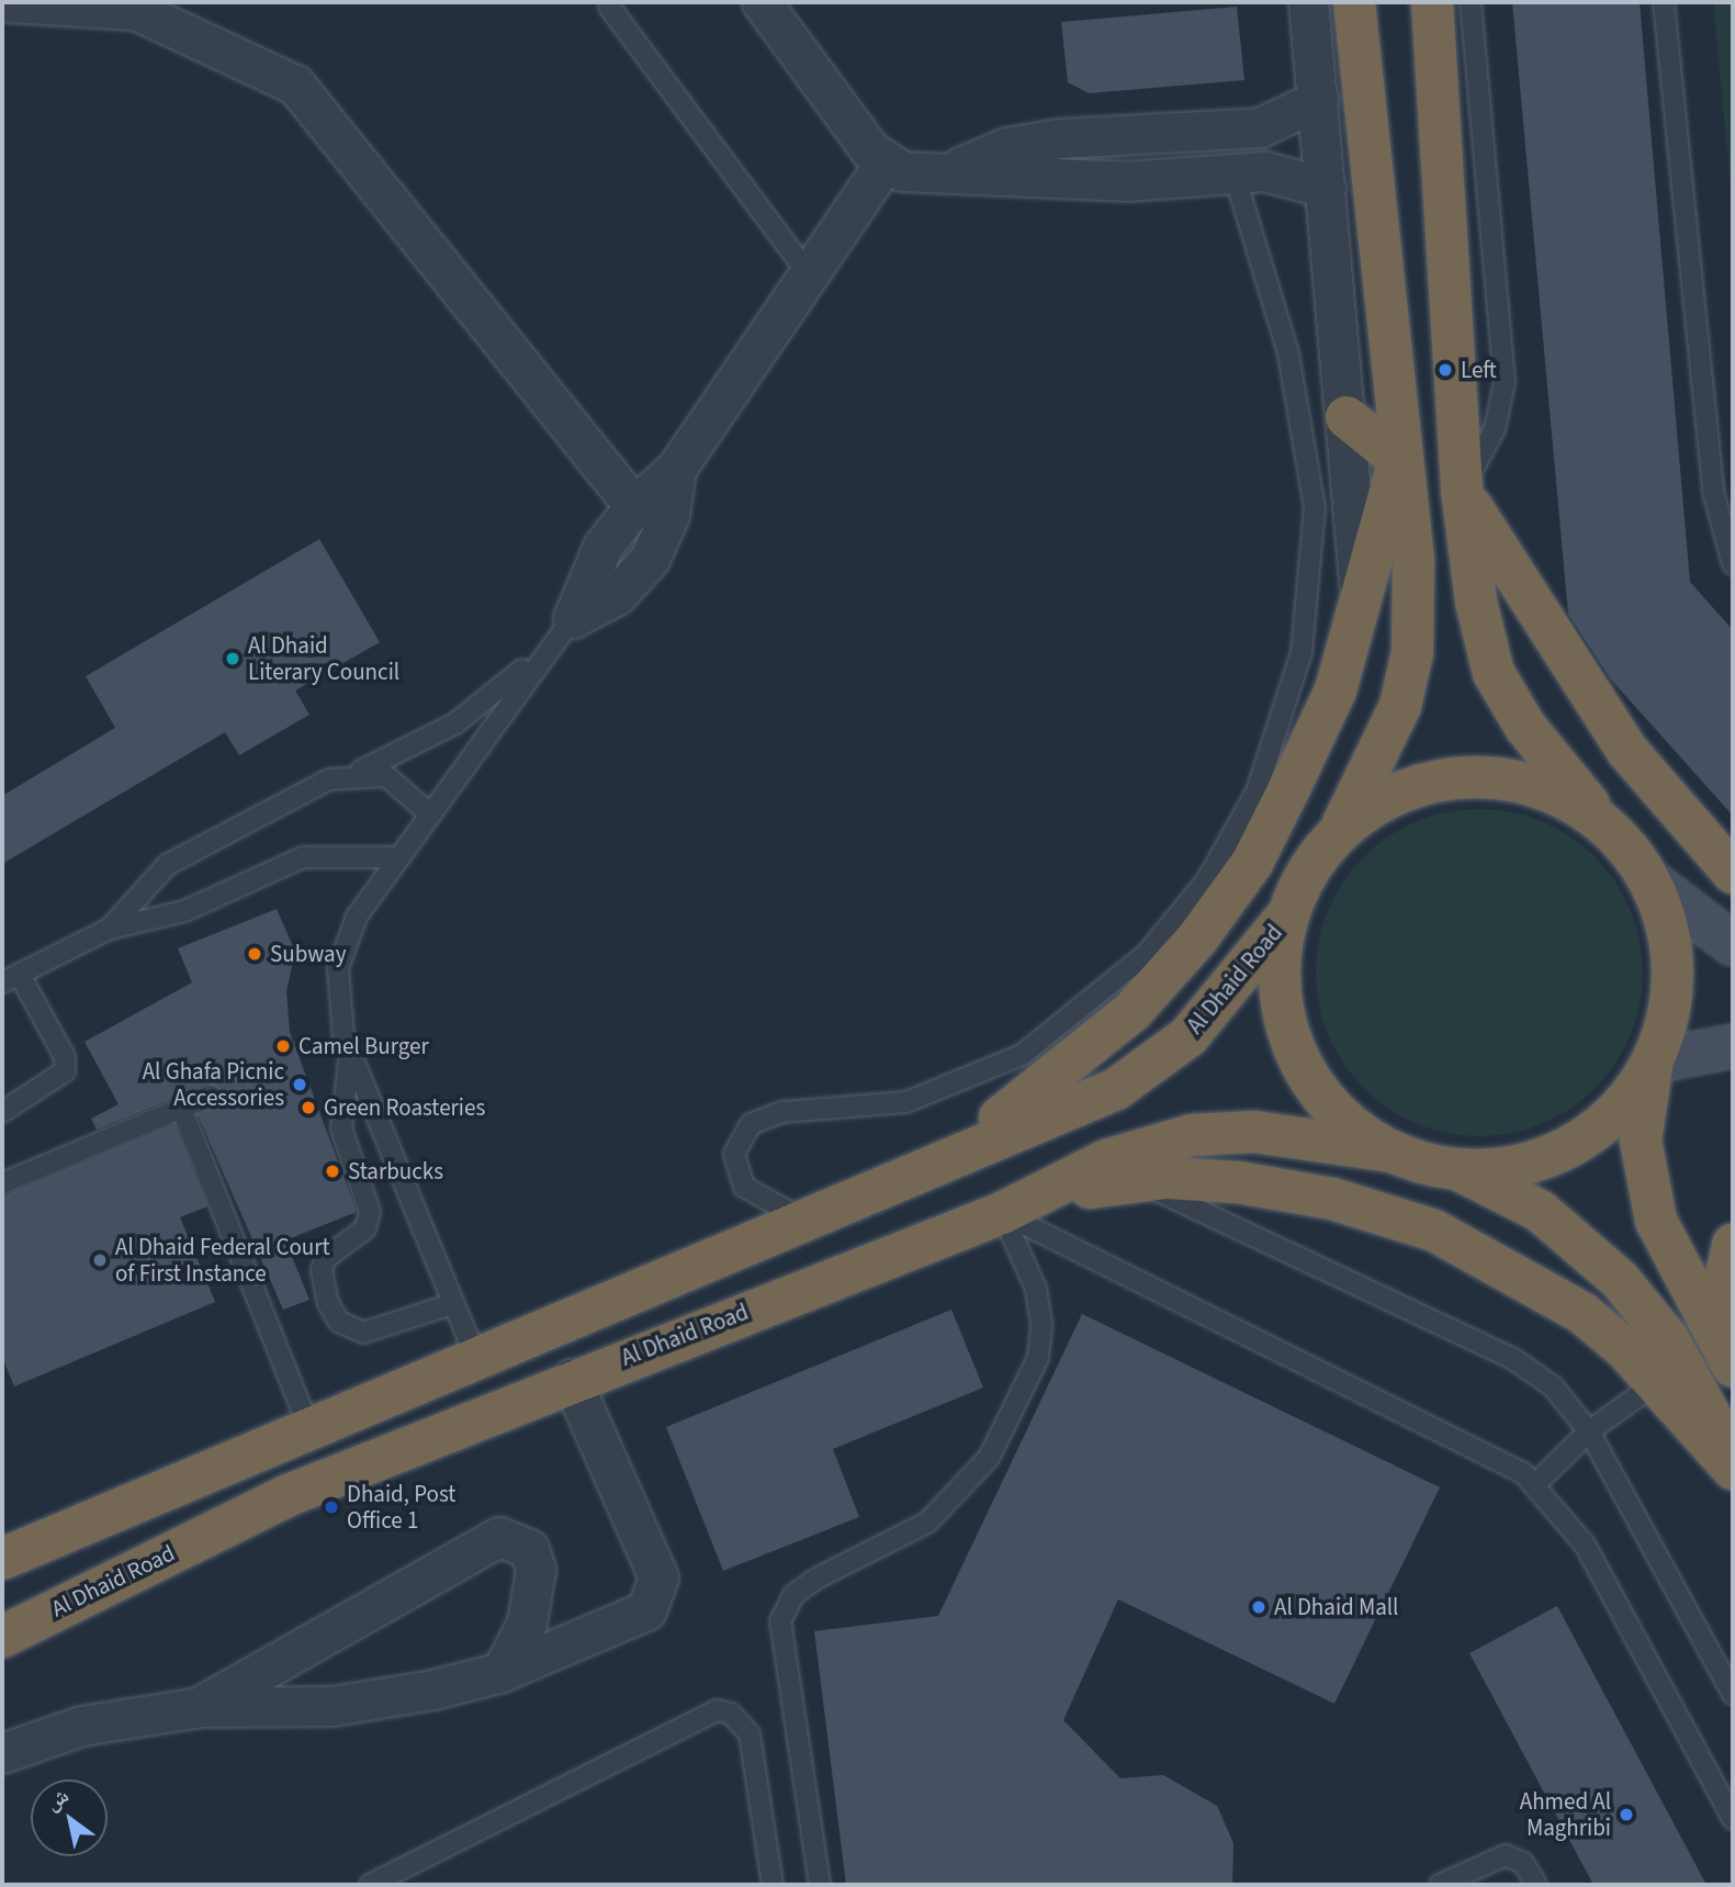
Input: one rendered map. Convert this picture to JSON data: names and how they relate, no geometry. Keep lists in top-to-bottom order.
{
  "streets": {
    "highway": ["Al Dhaid Road"]
  },
  "places": [
    "Left",
    "Al Dhaid Literary Council",
    "Subway",
    "Camel Burger",
    "Al Ghafa Picnic Accessories",
    "Green Roasteries",
    "Starbucks",
    "Al Dhaid Federal Court of First Instance",
    "Dhaid, Post Office 1",
    "Al Dhaid Mall",
    "Ahmed Al Maghribi"
  ],
  "north": "top left"
}
